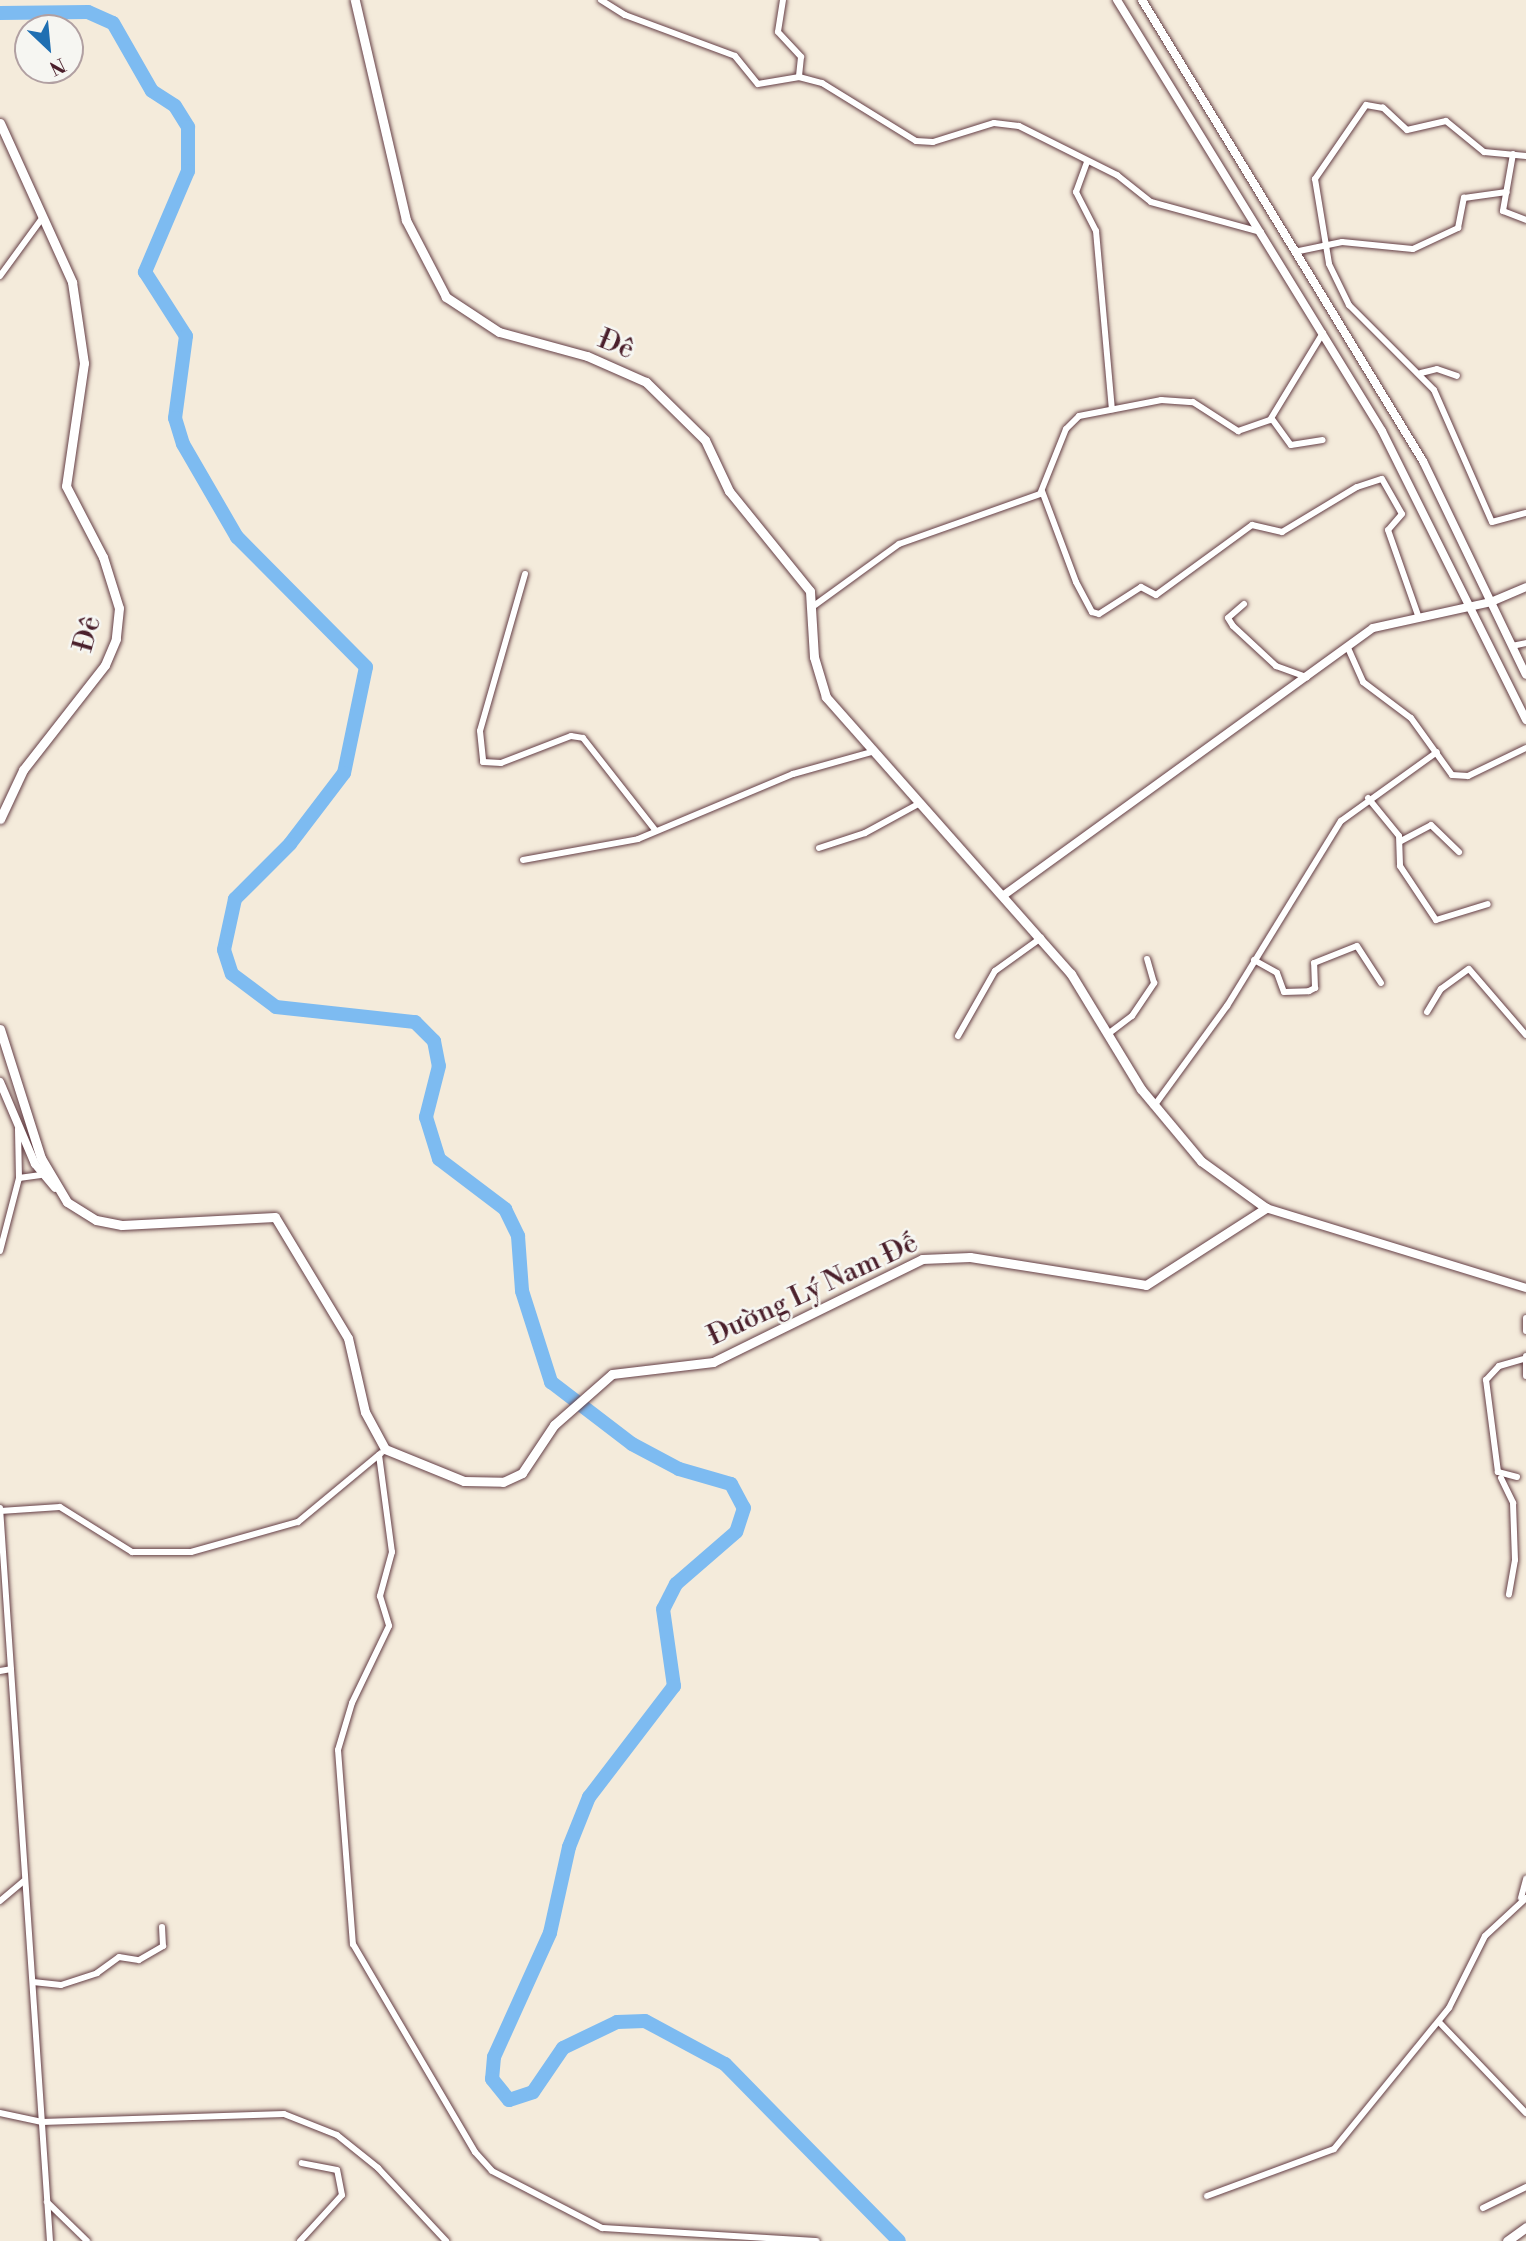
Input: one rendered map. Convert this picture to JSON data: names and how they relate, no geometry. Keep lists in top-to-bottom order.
{
  "streets": {
    "main road": ["Đê", "Đường Lý Nam Đế"]
  },
  "crossings": [
    ["Đê", "Đường Lý Nam Đế"]
  ],
  "north": "bottom right"
}
